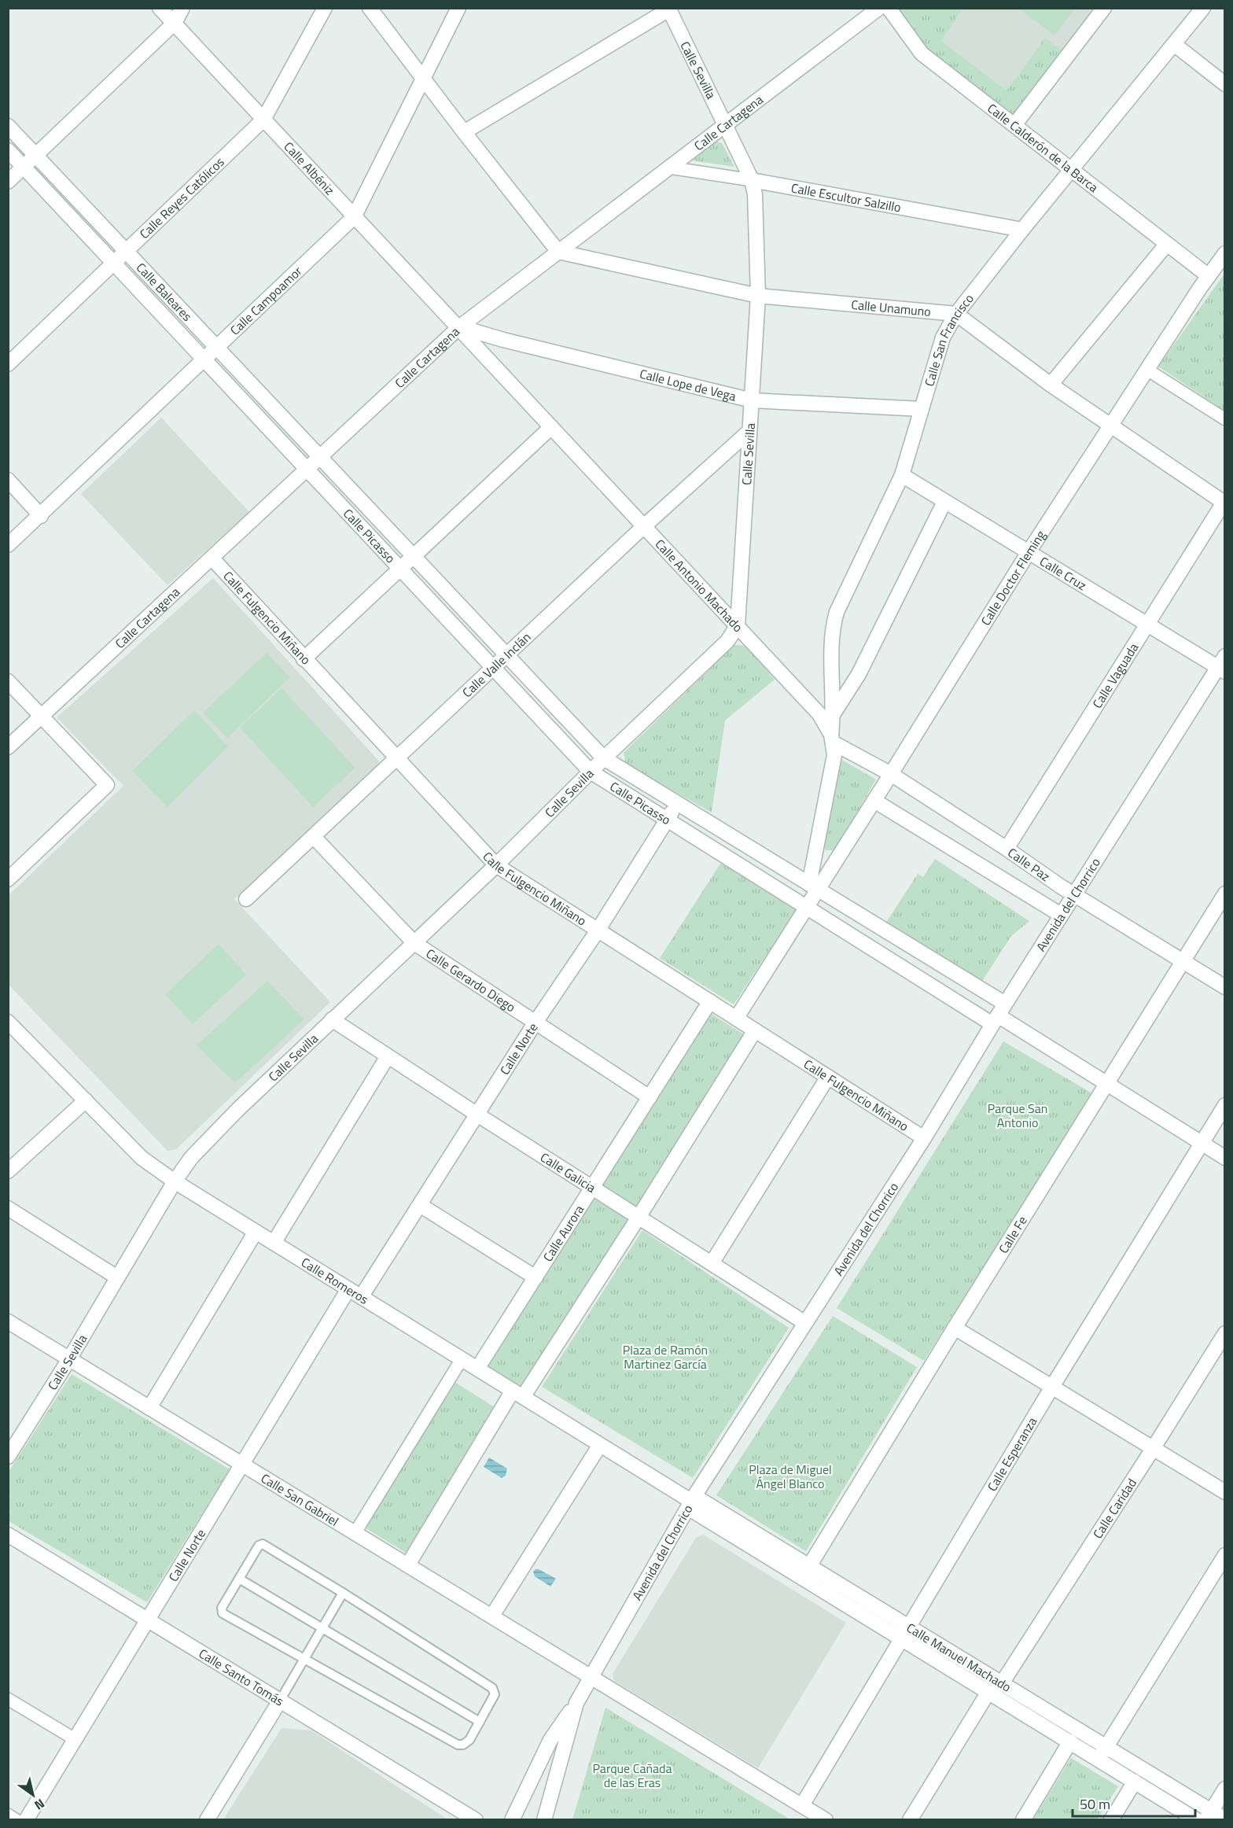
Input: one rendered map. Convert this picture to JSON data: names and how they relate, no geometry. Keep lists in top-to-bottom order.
{
  "streets": {
    "street": [
      "Calle Sevilla",
      "Calle Cartagena",
      "Calle Calderón de la Barca",
      "Calle Albéniz",
      "Calle Escultor Salzillo",
      "Calle Reyes Católicos",
      "Calle Baleares",
      "Calle Campoamor",
      "Calle Unamuno",
      "Calle San Francisco",
      "Calle Lope de Vega",
      "Calle Picasso",
      "Calle Cruz",
      "Calle Doctor Fleming",
      "Calle Antonio Machado",
      "Calle Fulgencio Miñano",
      "Calle Valle Inclán",
      "Calle Vaguada",
      "Calle Paz",
      "Avenida del Chorrico",
      "Calle Gerardo Diego",
      "Calle Norte",
      "Calle Galicia",
      "Calle Aurora",
      "Calle Fe",
      "Calle Romeros",
      "Calle Esperanza",
      "Calle San Gabriel",
      "Calle Caridad",
      "Calle Manuel Machado",
      "Calle Santo Tomás"
    ]
  },
  "crossings": [
    ["Calle Sevilla", "Calle Cartagena"],
    ["Calle Sevilla", "Calle Escultor Salzillo"],
    ["Calle Sevilla", "Calle Unamuno"],
    ["Calle Sevilla", "Calle Lope de Vega"],
    ["Calle Sevilla", "Calle Picasso"],
    ["Calle Sevilla", "Calle Antonio Machado"],
    ["Calle Sevilla", "Calle Fulgencio Miñano"],
    ["Calle Sevilla", "Calle Valle Inclán"],
    ["Calle Sevilla", "Calle Gerardo Diego"],
    ["Calle Sevilla", "Calle Galicia"],
    ["Calle Sevilla", "Calle Romeros"],
    ["Calle Sevilla", "Calle San Gabriel"],
    ["Calle Cartagena", "Calle Albéniz"],
    ["Calle Cartagena", "Calle Escultor Salzillo"],
    ["Calle Cartagena", "Calle Baleares"],
    ["Calle Cartagena", "Calle Unamuno"],
    ["Calle Cartagena", "Calle Lope de Vega"],
    ["Calle Cartagena", "Calle Picasso"],
    ["Calle Cartagena", "Calle Antonio Machado"],
    ["Calle Cartagena", "Calle Fulgencio Miñano"],
    ["Calle Calderón de la Barca", "Calle San Francisco"],
    ["Calle Calderón de la Barca", "Calle Doctor Fleming"],
    ["Calle Albéniz", "Calle Reyes Católicos"],
    ["Calle Albéniz", "Calle Campoamor"],
    ["Calle Albéniz", "Calle Lope de Vega"],
    ["Calle Albéniz", "Calle Antonio Machado"],
    ["Calle Escultor Salzillo", "Calle San Francisco"],
    ["Calle Reyes Católicos", "Calle Baleares"],
    ["Calle Baleares", "Calle Campoamor"],
    ["Calle Baleares", "Calle Picasso"],
    ["Calle Unamuno", "Calle San Francisco"],
    ["Calle San Francisco", "Calle Lope de Vega"],
    ["Calle San Francisco", "Calle Cruz"],
    ["Calle San Francisco", "Calle Antonio Machado"],
    ["Calle San Francisco", "Calle Paz"],
    ["Calle Lope de Vega", "Calle Antonio Machado"],
    ["Calle Picasso", "Calle Doctor Fleming"],
    ["Calle Picasso", "Calle Valle Inclán"],
    ["Calle Picasso", "Avenida del Chorrico"],
    ["Calle Picasso", "Calle Norte"],
    ["Calle Cruz", "Calle Doctor Fleming"],
    ["Calle Cruz", "Calle Vaguada"],
    ["Calle Cruz", "Avenida del Chorrico"],
    ["Calle Doctor Fleming", "Calle Paz"],
    ["Calle Antonio Machado", "Calle Valle Inclán"],
    ["Calle Antonio Machado", "Calle Paz"],
    ["Calle Fulgencio Miñano", "Calle Valle Inclán"],
    ["Calle Fulgencio Miñano", "Avenida del Chorrico"],
    ["Calle Fulgencio Miñano", "Calle Norte"],
    ["Calle Fulgencio Miñano", "Calle Aurora"],
    ["Calle Valle Inclán", "Calle Gerardo Diego"],
    ["Calle Vaguada", "Calle Paz"],
    ["Calle Paz", "Avenida del Chorrico"],
    ["Calle Paz", "Calle Fe"],
    ["Avenida del Chorrico", "Calle Galicia"],
    ["Avenida del Chorrico", "Calle Romeros"],
    ["Avenida del Chorrico", "Calle San Gabriel"],
    ["Avenida del Chorrico", "Calle Manuel Machado"],
    ["Calle Gerardo Diego", "Calle Norte"],
    ["Calle Gerardo Diego", "Calle Aurora"],
    ["Calle Norte", "Calle Galicia"],
    ["Calle Norte", "Calle Romeros"],
    ["Calle Norte", "Calle San Gabriel"],
    ["Calle Norte", "Calle Santo Tomás"],
    ["Calle Galicia", "Calle Aurora"],
    ["Calle Aurora", "Calle Romeros"],
    ["Calle Fe", "Calle Manuel Machado"],
    ["Calle Romeros", "Calle Manuel Machado"],
    ["Calle Esperanza", "Calle San Gabriel"],
    ["Calle Esperanza", "Calle Manuel Machado"],
    ["Calle Caridad", "Calle Manuel Machado"]
  ],
  "parks": [
    "Parque San Antonio",
    "Plaza de Ramón Martinez García",
    "Plaza de Miguel Ángel Blanco",
    "Parque Cañada de las Eras"
  ],
  "scale_bar": "50 m",
  "north": "bottom right"
}
